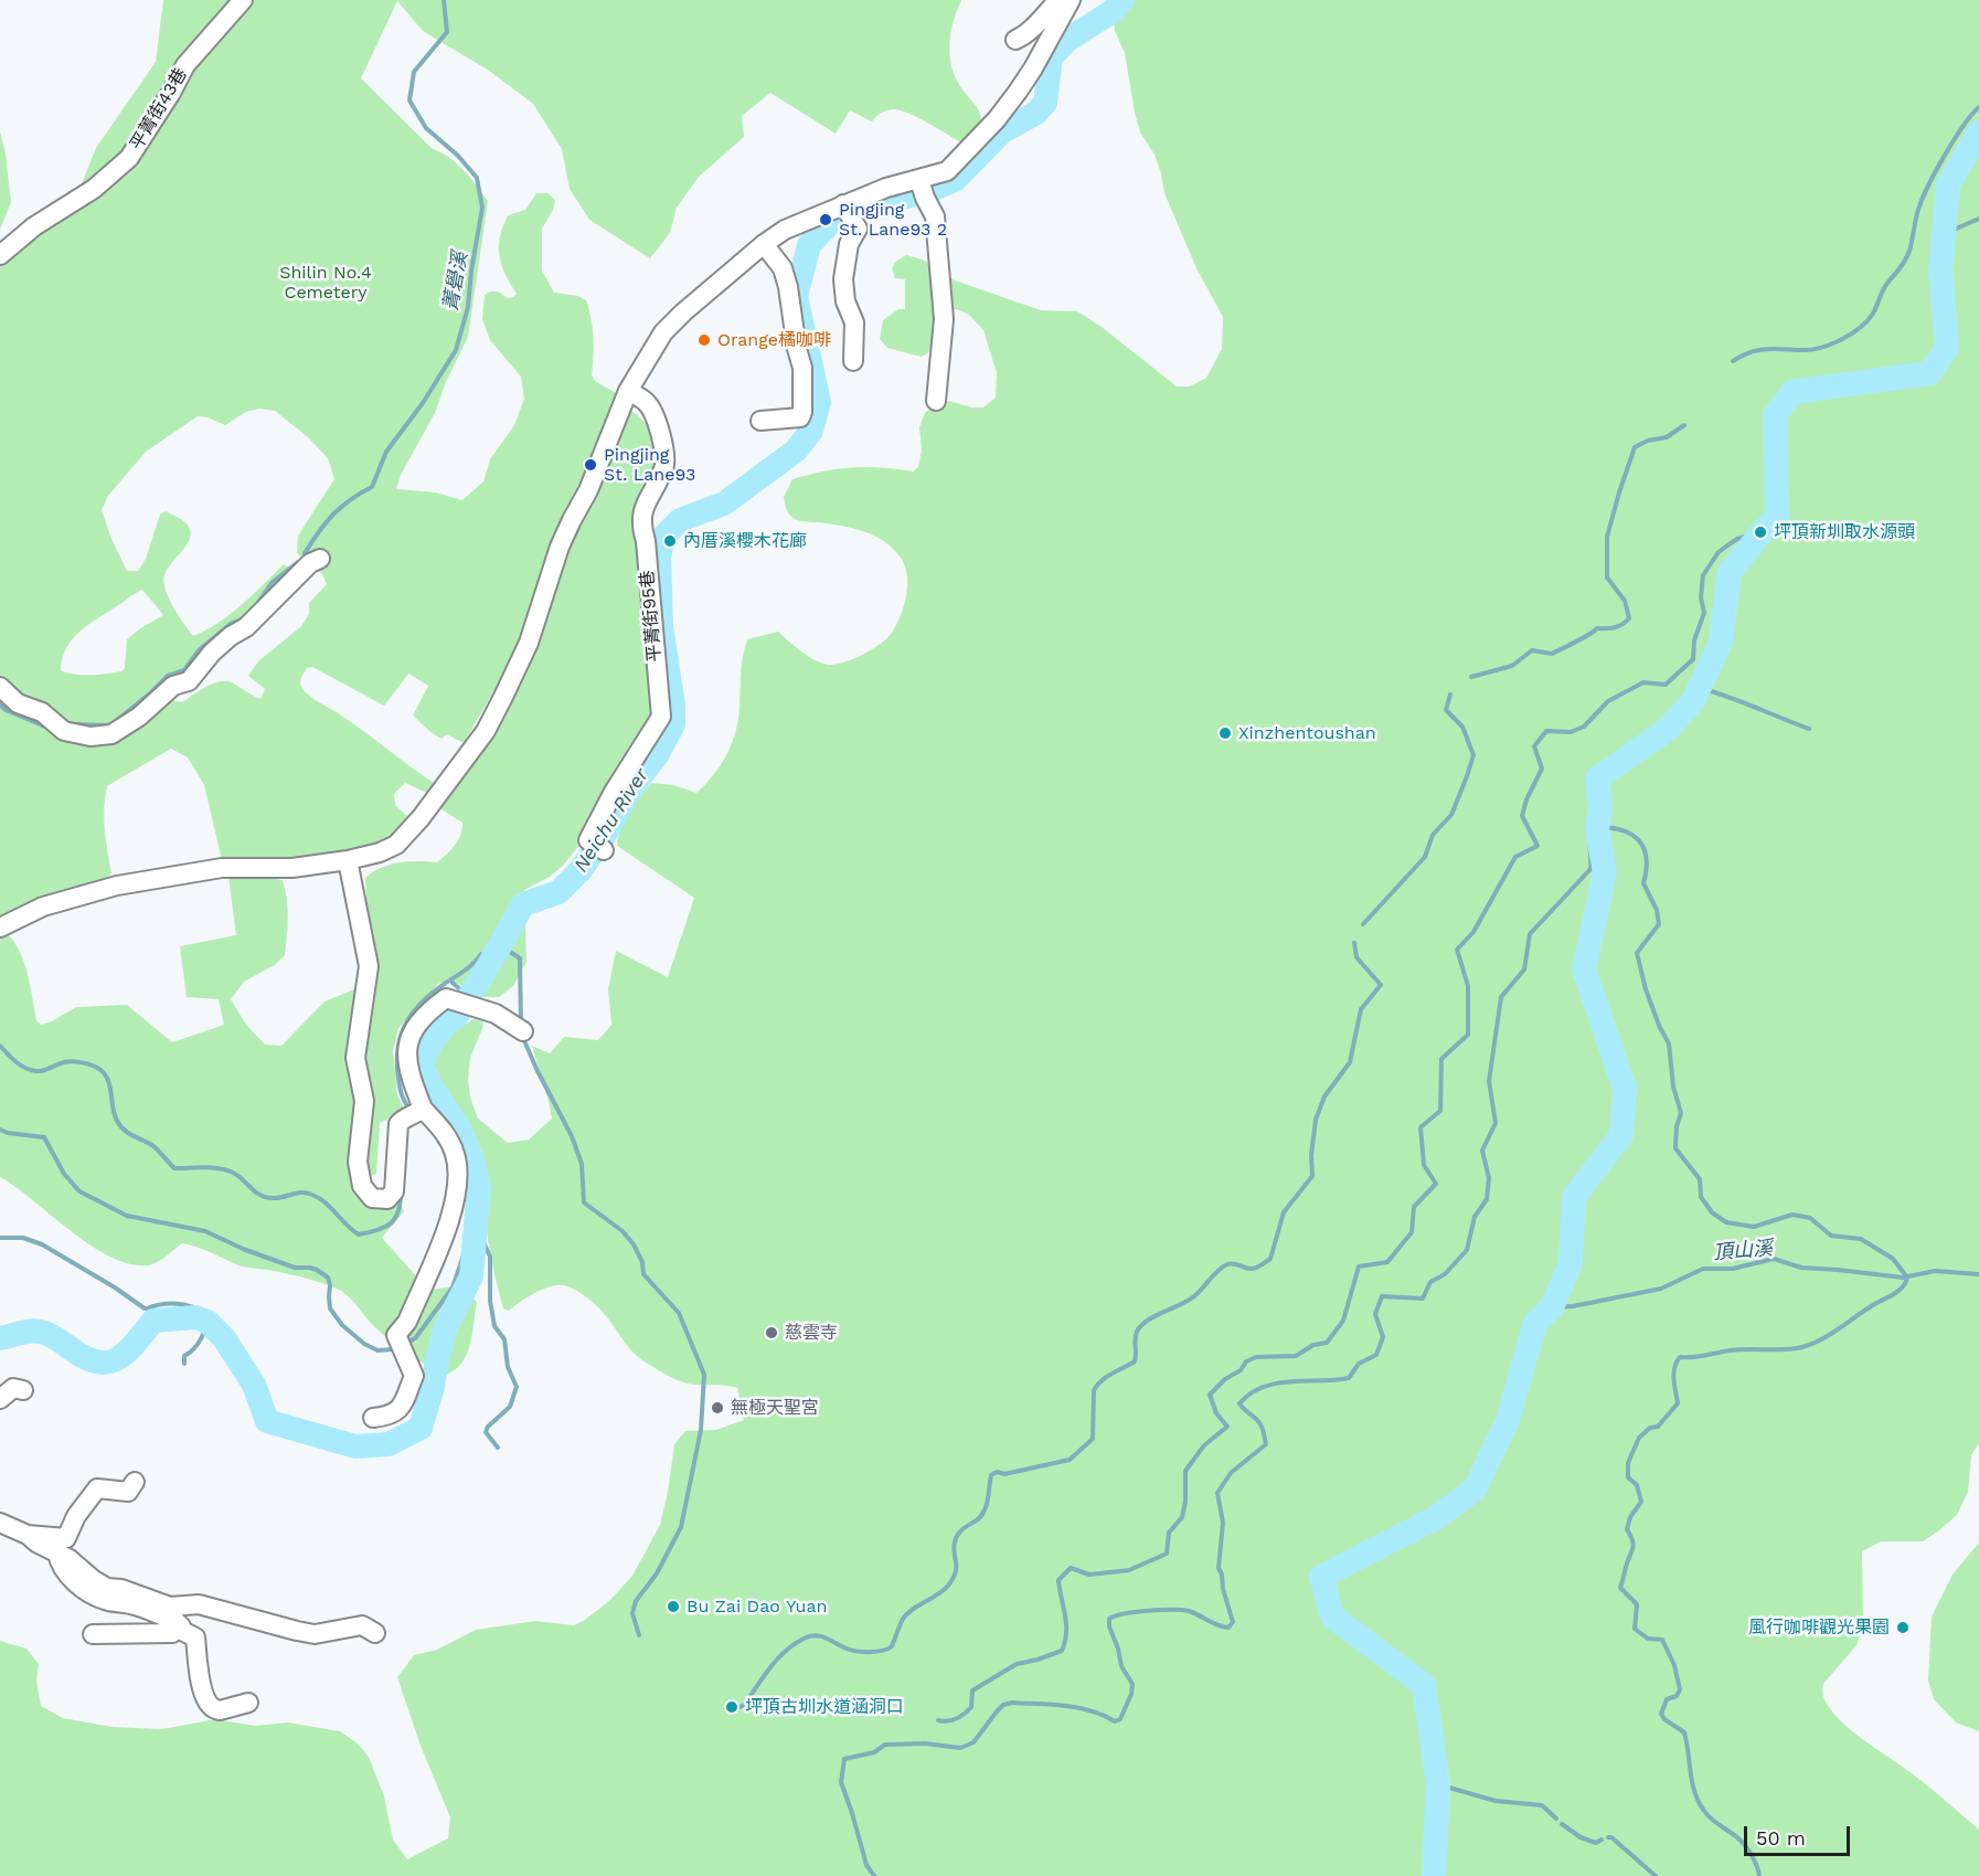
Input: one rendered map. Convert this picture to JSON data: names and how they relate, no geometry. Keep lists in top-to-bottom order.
{
  "streets": {
    "street": ["平菁街43巷", "平菁街95巷"]
  },
  "water": ["菁礐溪", "Neichu River", "頂山溪"],
  "parks": ["Shilin No.4 Cemetery"],
  "places": [
    "Pingjing St. Lane93 2",
    "Orange橘咖啡",
    "Pingjing St. Lane93",
    "坪頂新圳取水源頭",
    "內厝溪櫻木花廊",
    "Xinzhentoushan",
    "慈雲寺",
    "無極天聖宮",
    "Bu Zai Dao Yuan",
    "風行咖啡觀光果園",
    "坪頂古圳水道涵洞口"
  ],
  "scale_bar": "50 m"
}
